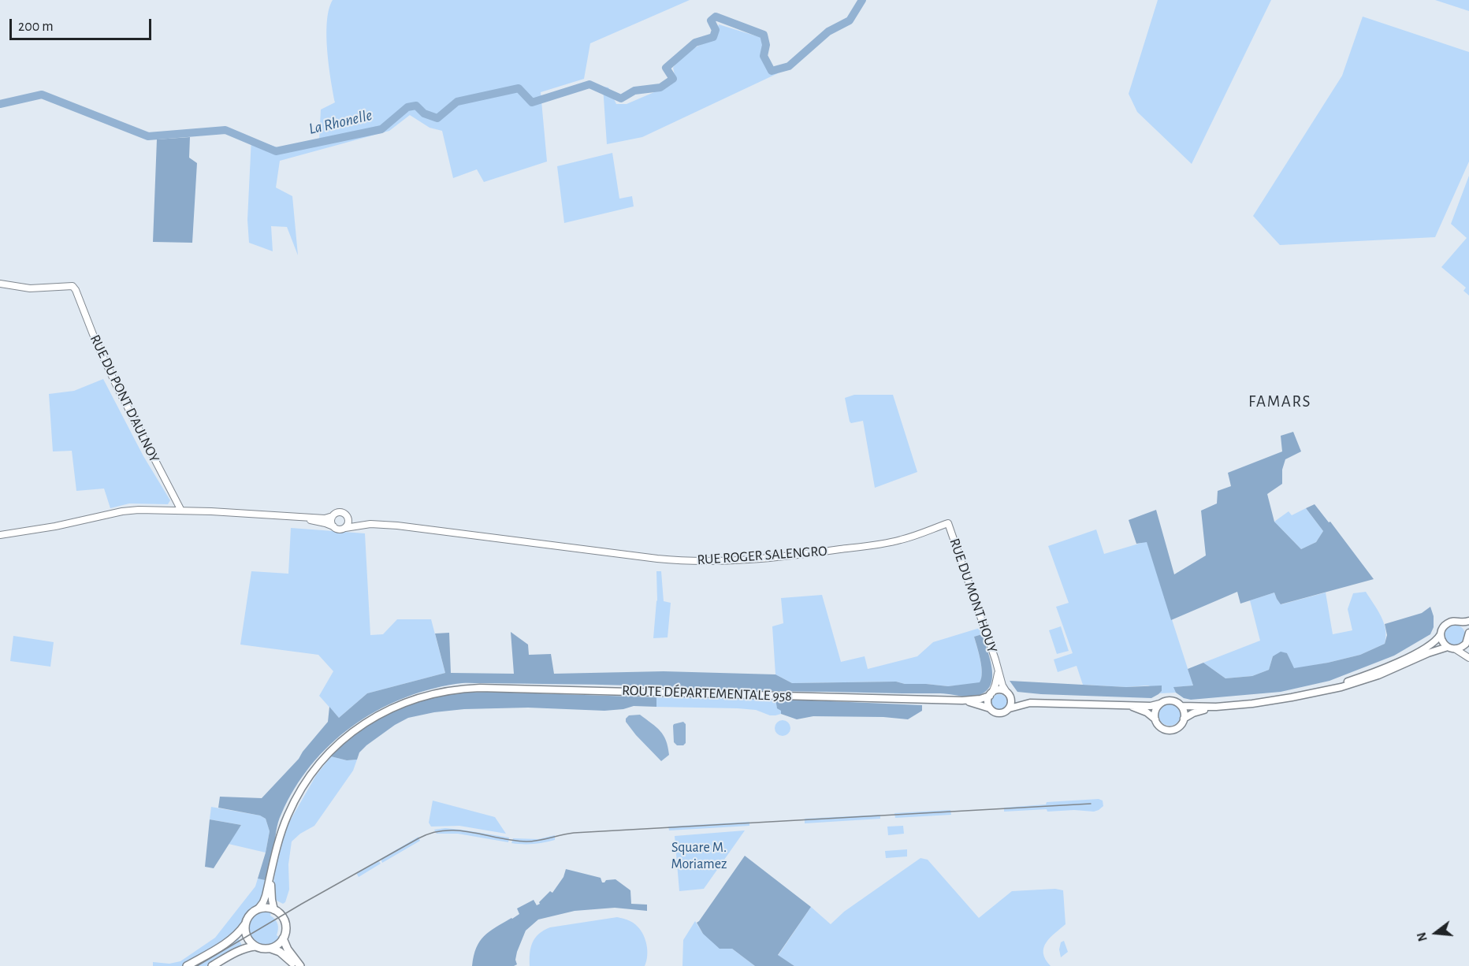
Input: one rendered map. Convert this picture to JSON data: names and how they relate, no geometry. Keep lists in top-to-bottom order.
{
  "streets": {
    "main road": ["ROUTE DÉPARTEMENTALE 958"],
    "street": ["RUE DU PONT D'AULNOY", "RUE ROGER SALENGRO", "RUE DU MONT HOUY"]
  },
  "crossings": [
    ["RUE ROGER SALENGRO", "RUE DU MONT HOUY"],
    ["RUE DU MONT HOUY", "ROUTE DÉPARTEMENTALE 958"]
  ],
  "districts": ["FAMARS"],
  "water": ["La Rhonelle"],
  "parks": ["Square M. Moriamez"],
  "scale_bar": "200 m",
  "north": "left"
}
